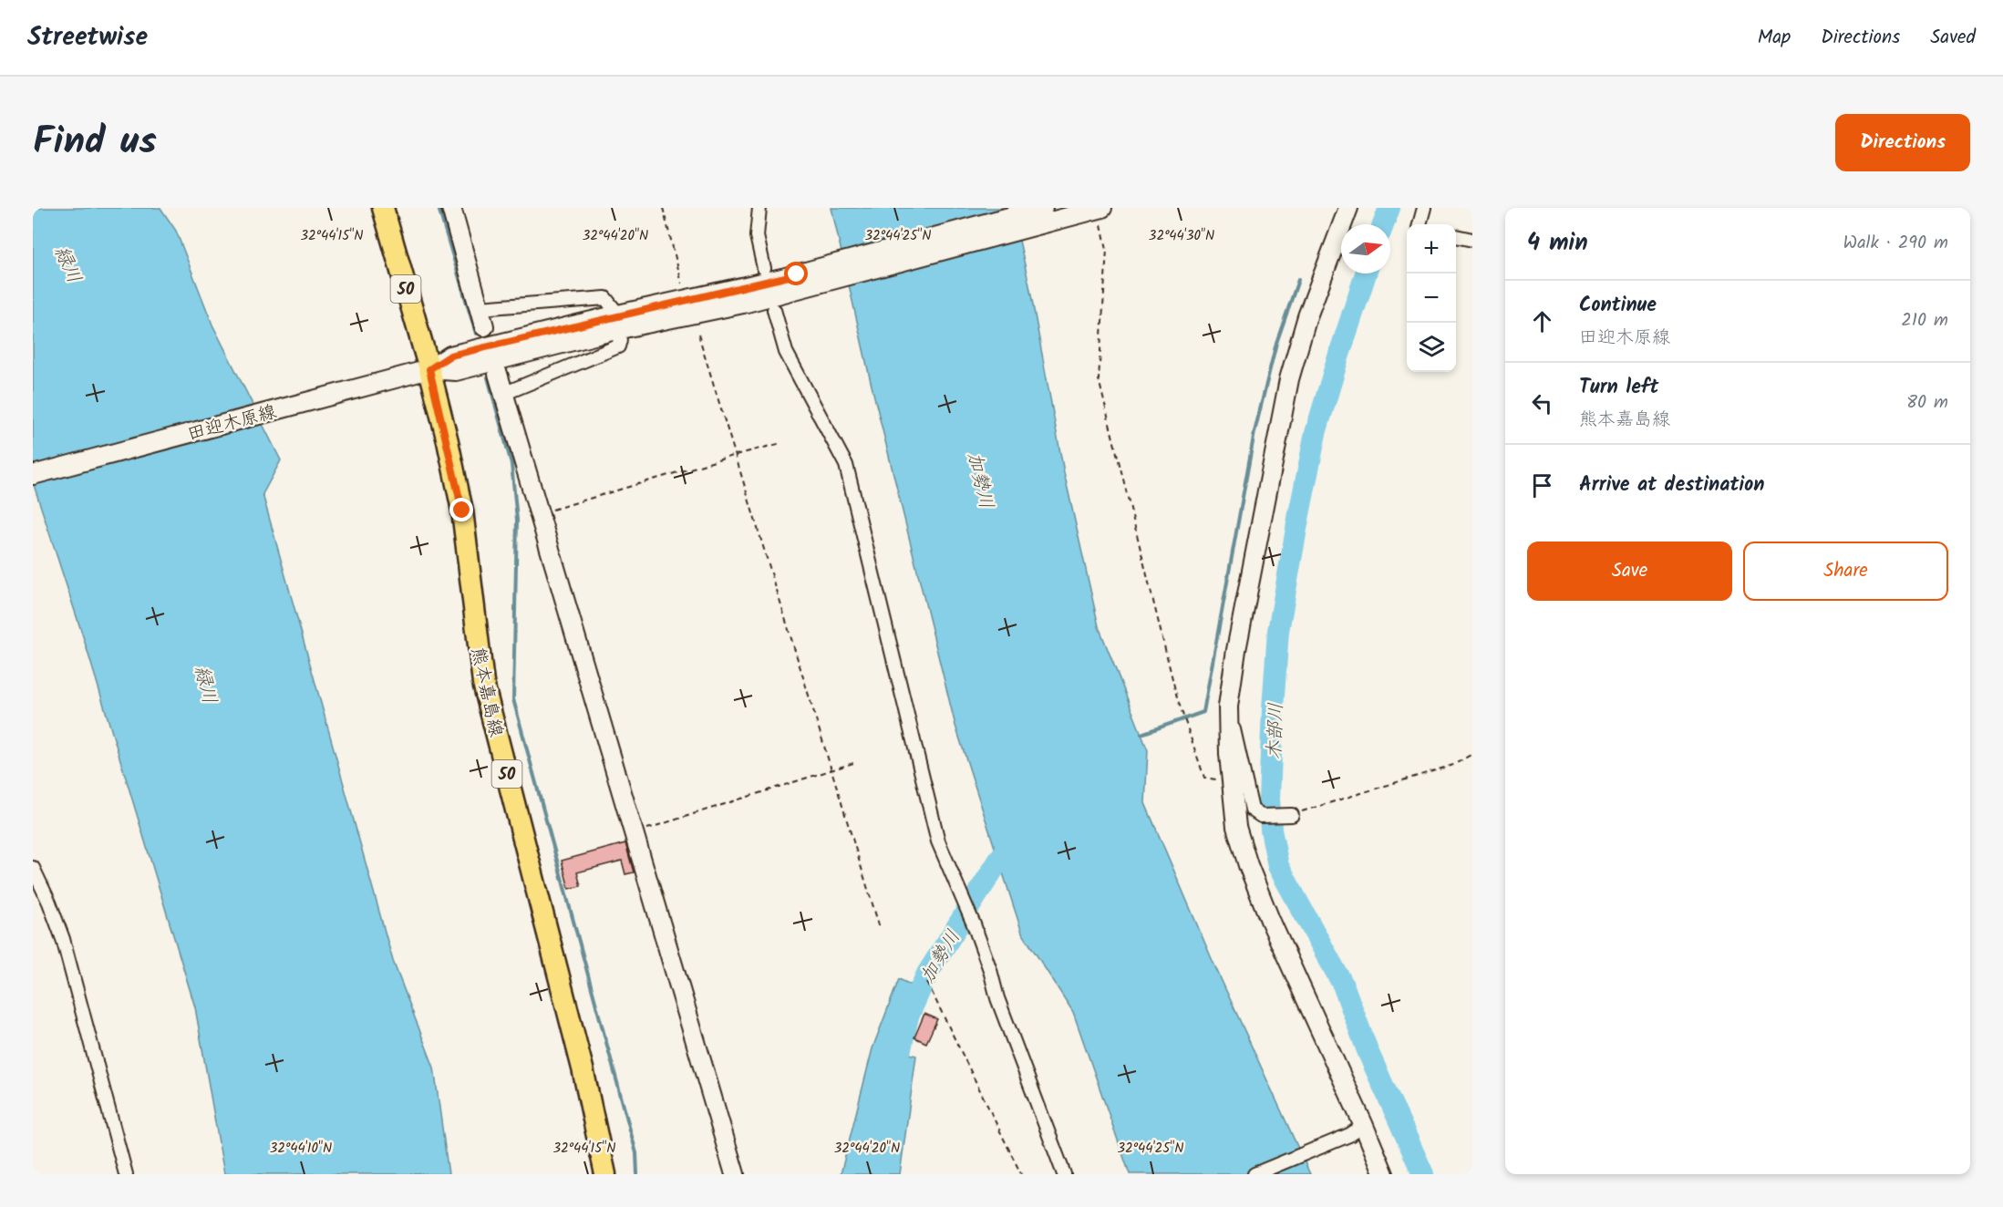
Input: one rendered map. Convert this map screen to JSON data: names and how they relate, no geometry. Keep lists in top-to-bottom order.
{
  "streets": {
    "main road": ["50", "熊本嘉島線"],
    "street": ["田迎木原線"]
  },
  "crossings": [
    ["田迎木原線", "熊本嘉島線"]
  ],
  "water": ["緑川", "加勢川", "木部川"],
  "north": "right",
  "page": {
    "header": "Streetwise",
    "nav": ["Map", "Directions", "Saved"],
    "title": "Find us",
    "buttons": [
      "Directions",
      ["Save", "Share"]
    ],
    "heading": ["4 min", "Walk · 290 m"],
    "map_buttons": ["+", "−"],
    "list": [
      ["Continue", "田迎木原線", "210 m"],
      ["Turn left", "熊本嘉島線", "80 m"],
      "Arrive at destination"
    ]
  },
  "coordinates": [
    "32°44'15\"N",
    "32°44'20\"N",
    "32°44'25\"N",
    "32°44'30\"N",
    "32°44'10\"N"
  ]
}
